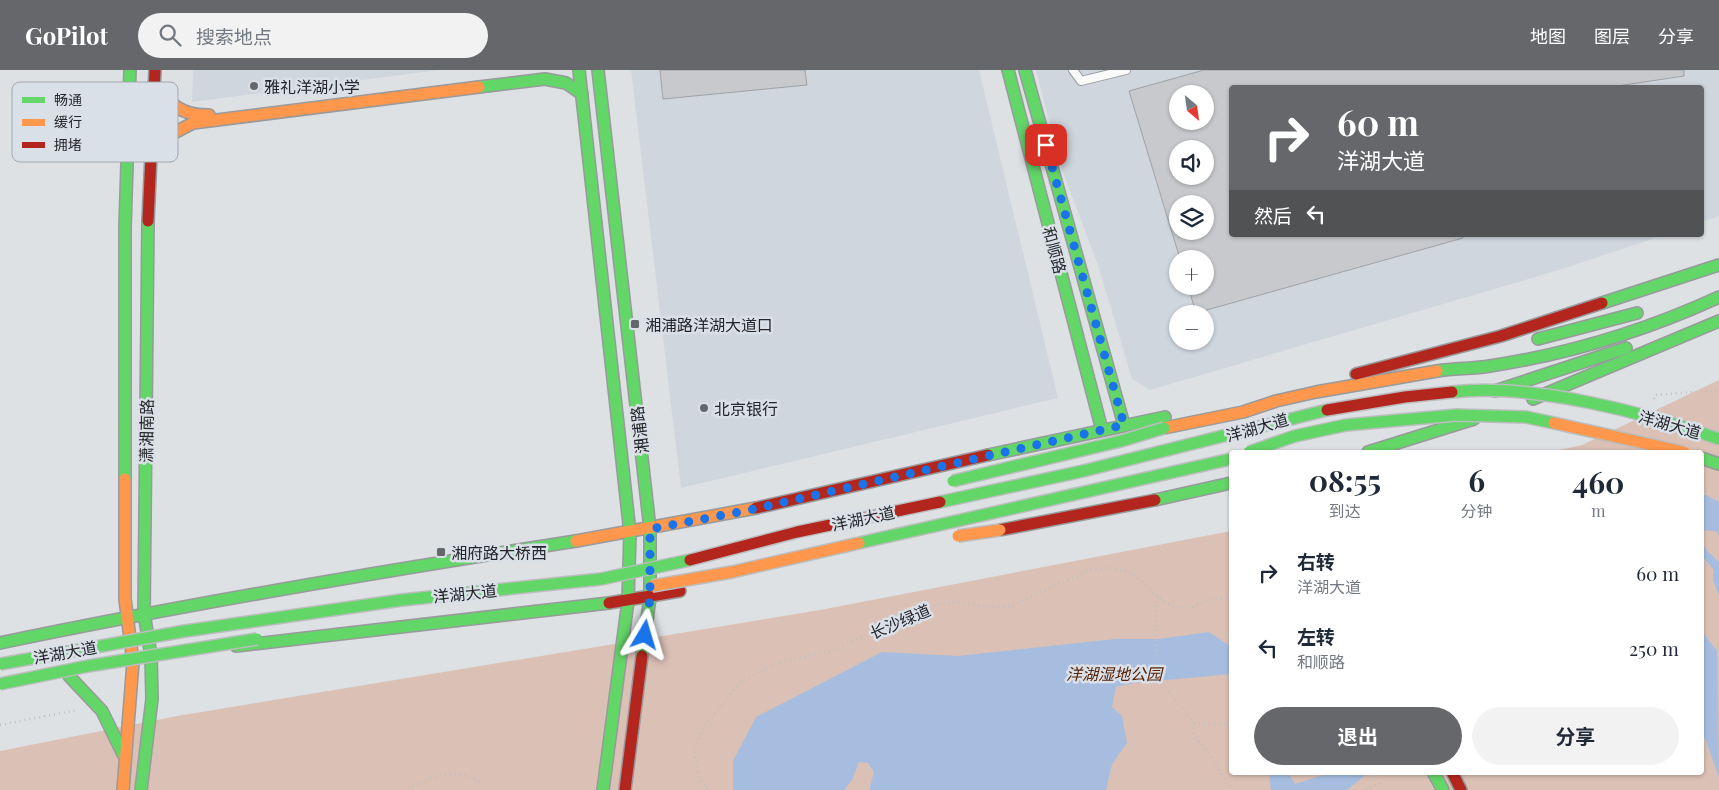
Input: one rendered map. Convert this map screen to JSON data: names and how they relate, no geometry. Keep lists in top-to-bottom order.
{
  "streets": {
    "main road": [
      "和顺路",
      "洋湖大道",
      "湘浦路",
      "潇湘南路"
    ],
    "path": ["长沙绿道"]
  },
  "crossings": [
    ["和顺路", "洋湖大道"],
    ["洋湖大道", "湘浦路"],
    ["洋湖大道", "潇湘南路"]
  ],
  "parks": ["洋湖湿地公园"],
  "places": {
    "other": ["雅礼洋湖小学", "北京银行"],
    "transit": ["湘浦路洋湖大道口", "湘府路大桥西"]
  },
  "legend": ["畅通", "缓行", "拥堵"],
  "north": "bottom right",
  "page": {
    "header": "GoPilot",
    "search": "搜索地点",
    "nav": ["地图", "图层", "分享"],
    "map_buttons": ["+", "−"],
    "turn": ["60 m", "洋湖大道"],
    "then": "然后",
    "eta": [
      "08:55",
      "到达",
      "6",
      "分钟",
      "460",
      "m"
    ],
    "list": [
      {
        "name": "右转",
        "note": "洋湖大道",
        "value": "60 m"
      },
      {
        "name": "左转",
        "note": "和顺路",
        "value": "250 m"
      }
    ],
    "buttons": ["退出", "分享"]
  }
}
